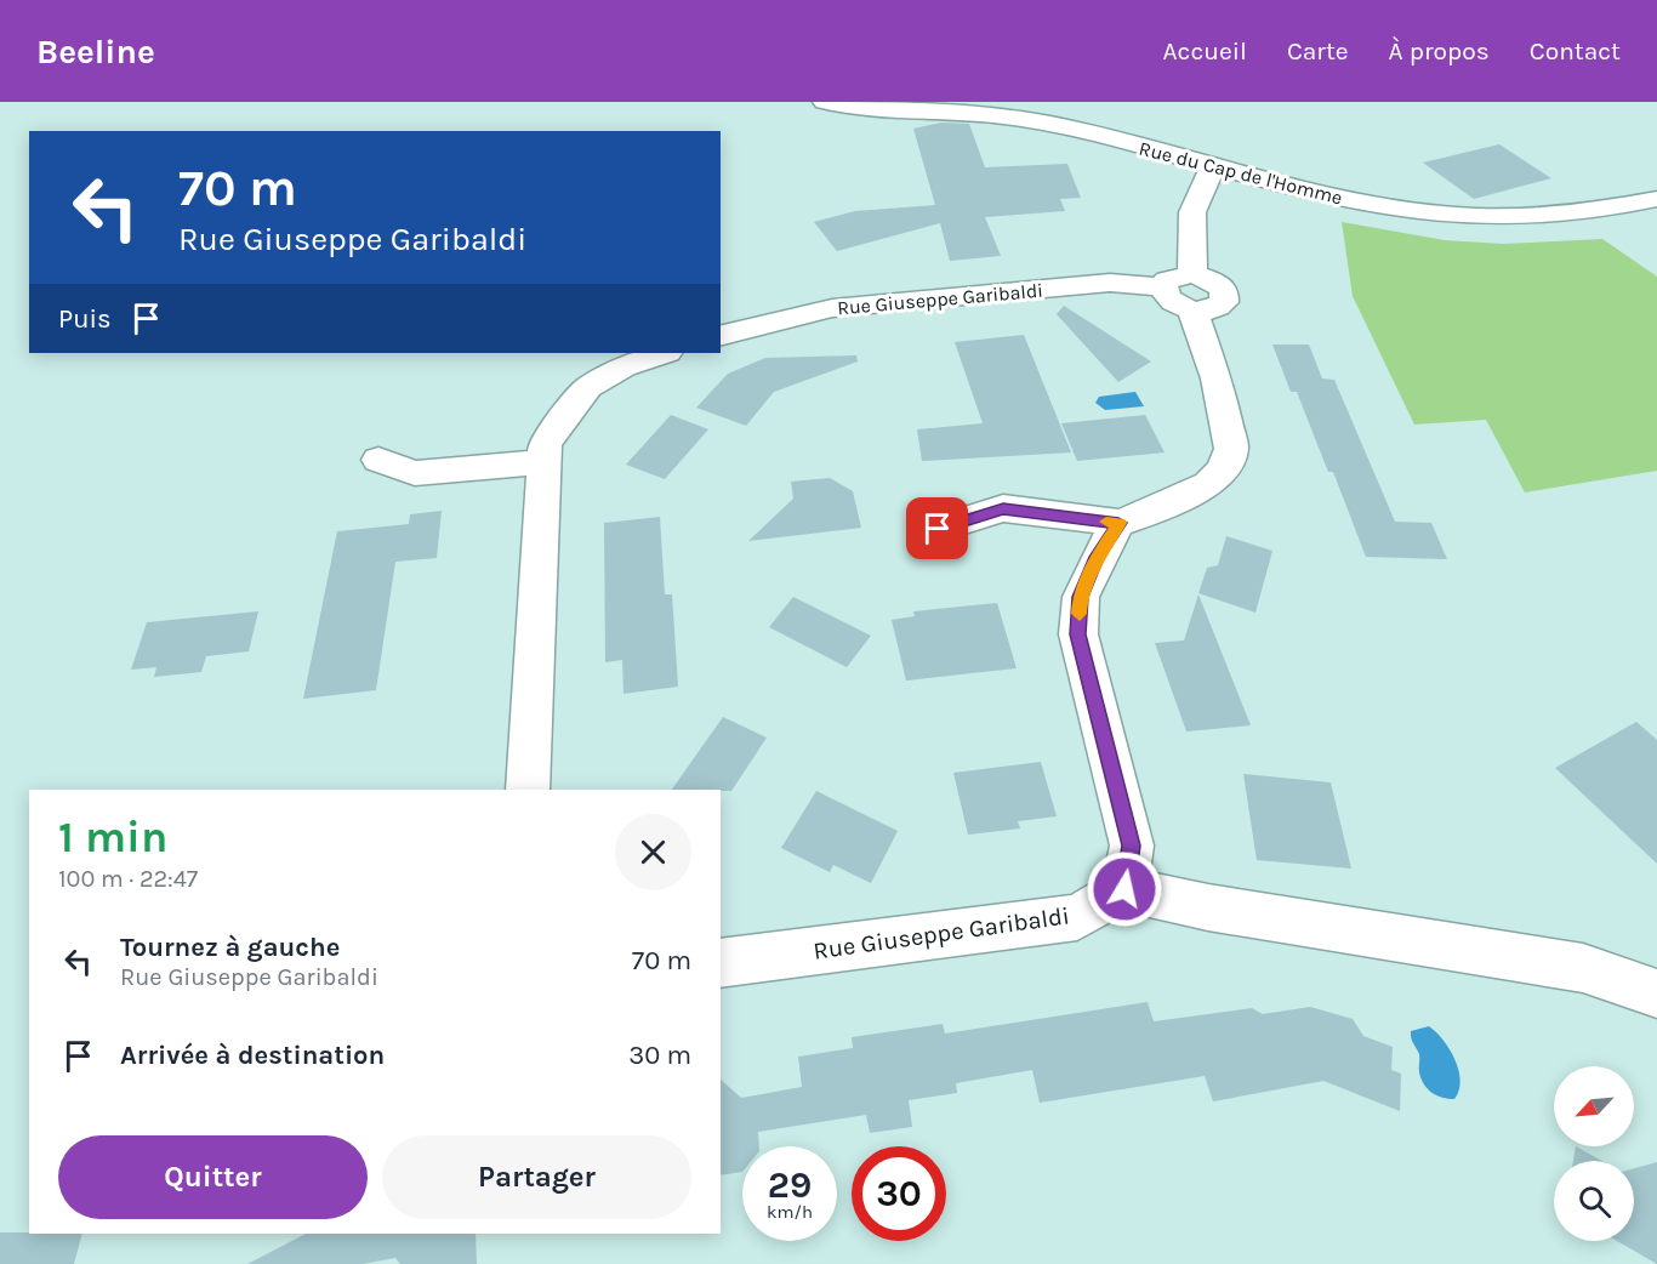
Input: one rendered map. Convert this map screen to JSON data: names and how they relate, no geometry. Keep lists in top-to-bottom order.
{
  "streets": {
    "street": ["Rue du Cap de l'Homme", "Rue Giuseppe Garibaldi"]
  },
  "north": "bottom left",
  "page": {
    "header": "Beeline",
    "nav": [
      "Accueil",
      "Carte",
      "À propos",
      "Contact"
    ],
    "turn": ["70 m", "Rue Giuseppe Garibaldi"],
    "then": "Puis",
    "heading": ["1 min", "100 m · 22:47"],
    "list": [
      {
        "name": "Tournez à gauche",
        "note": "Rue Giuseppe Garibaldi",
        "value": "70 m"
      },
      {
        "name": "Arrivée à destination",
        "value": "30 m"
      }
    ],
    "buttons": ["Quitter", "Partager"],
    "speed": "29 km/h",
    "limit": "30"
  }
}
